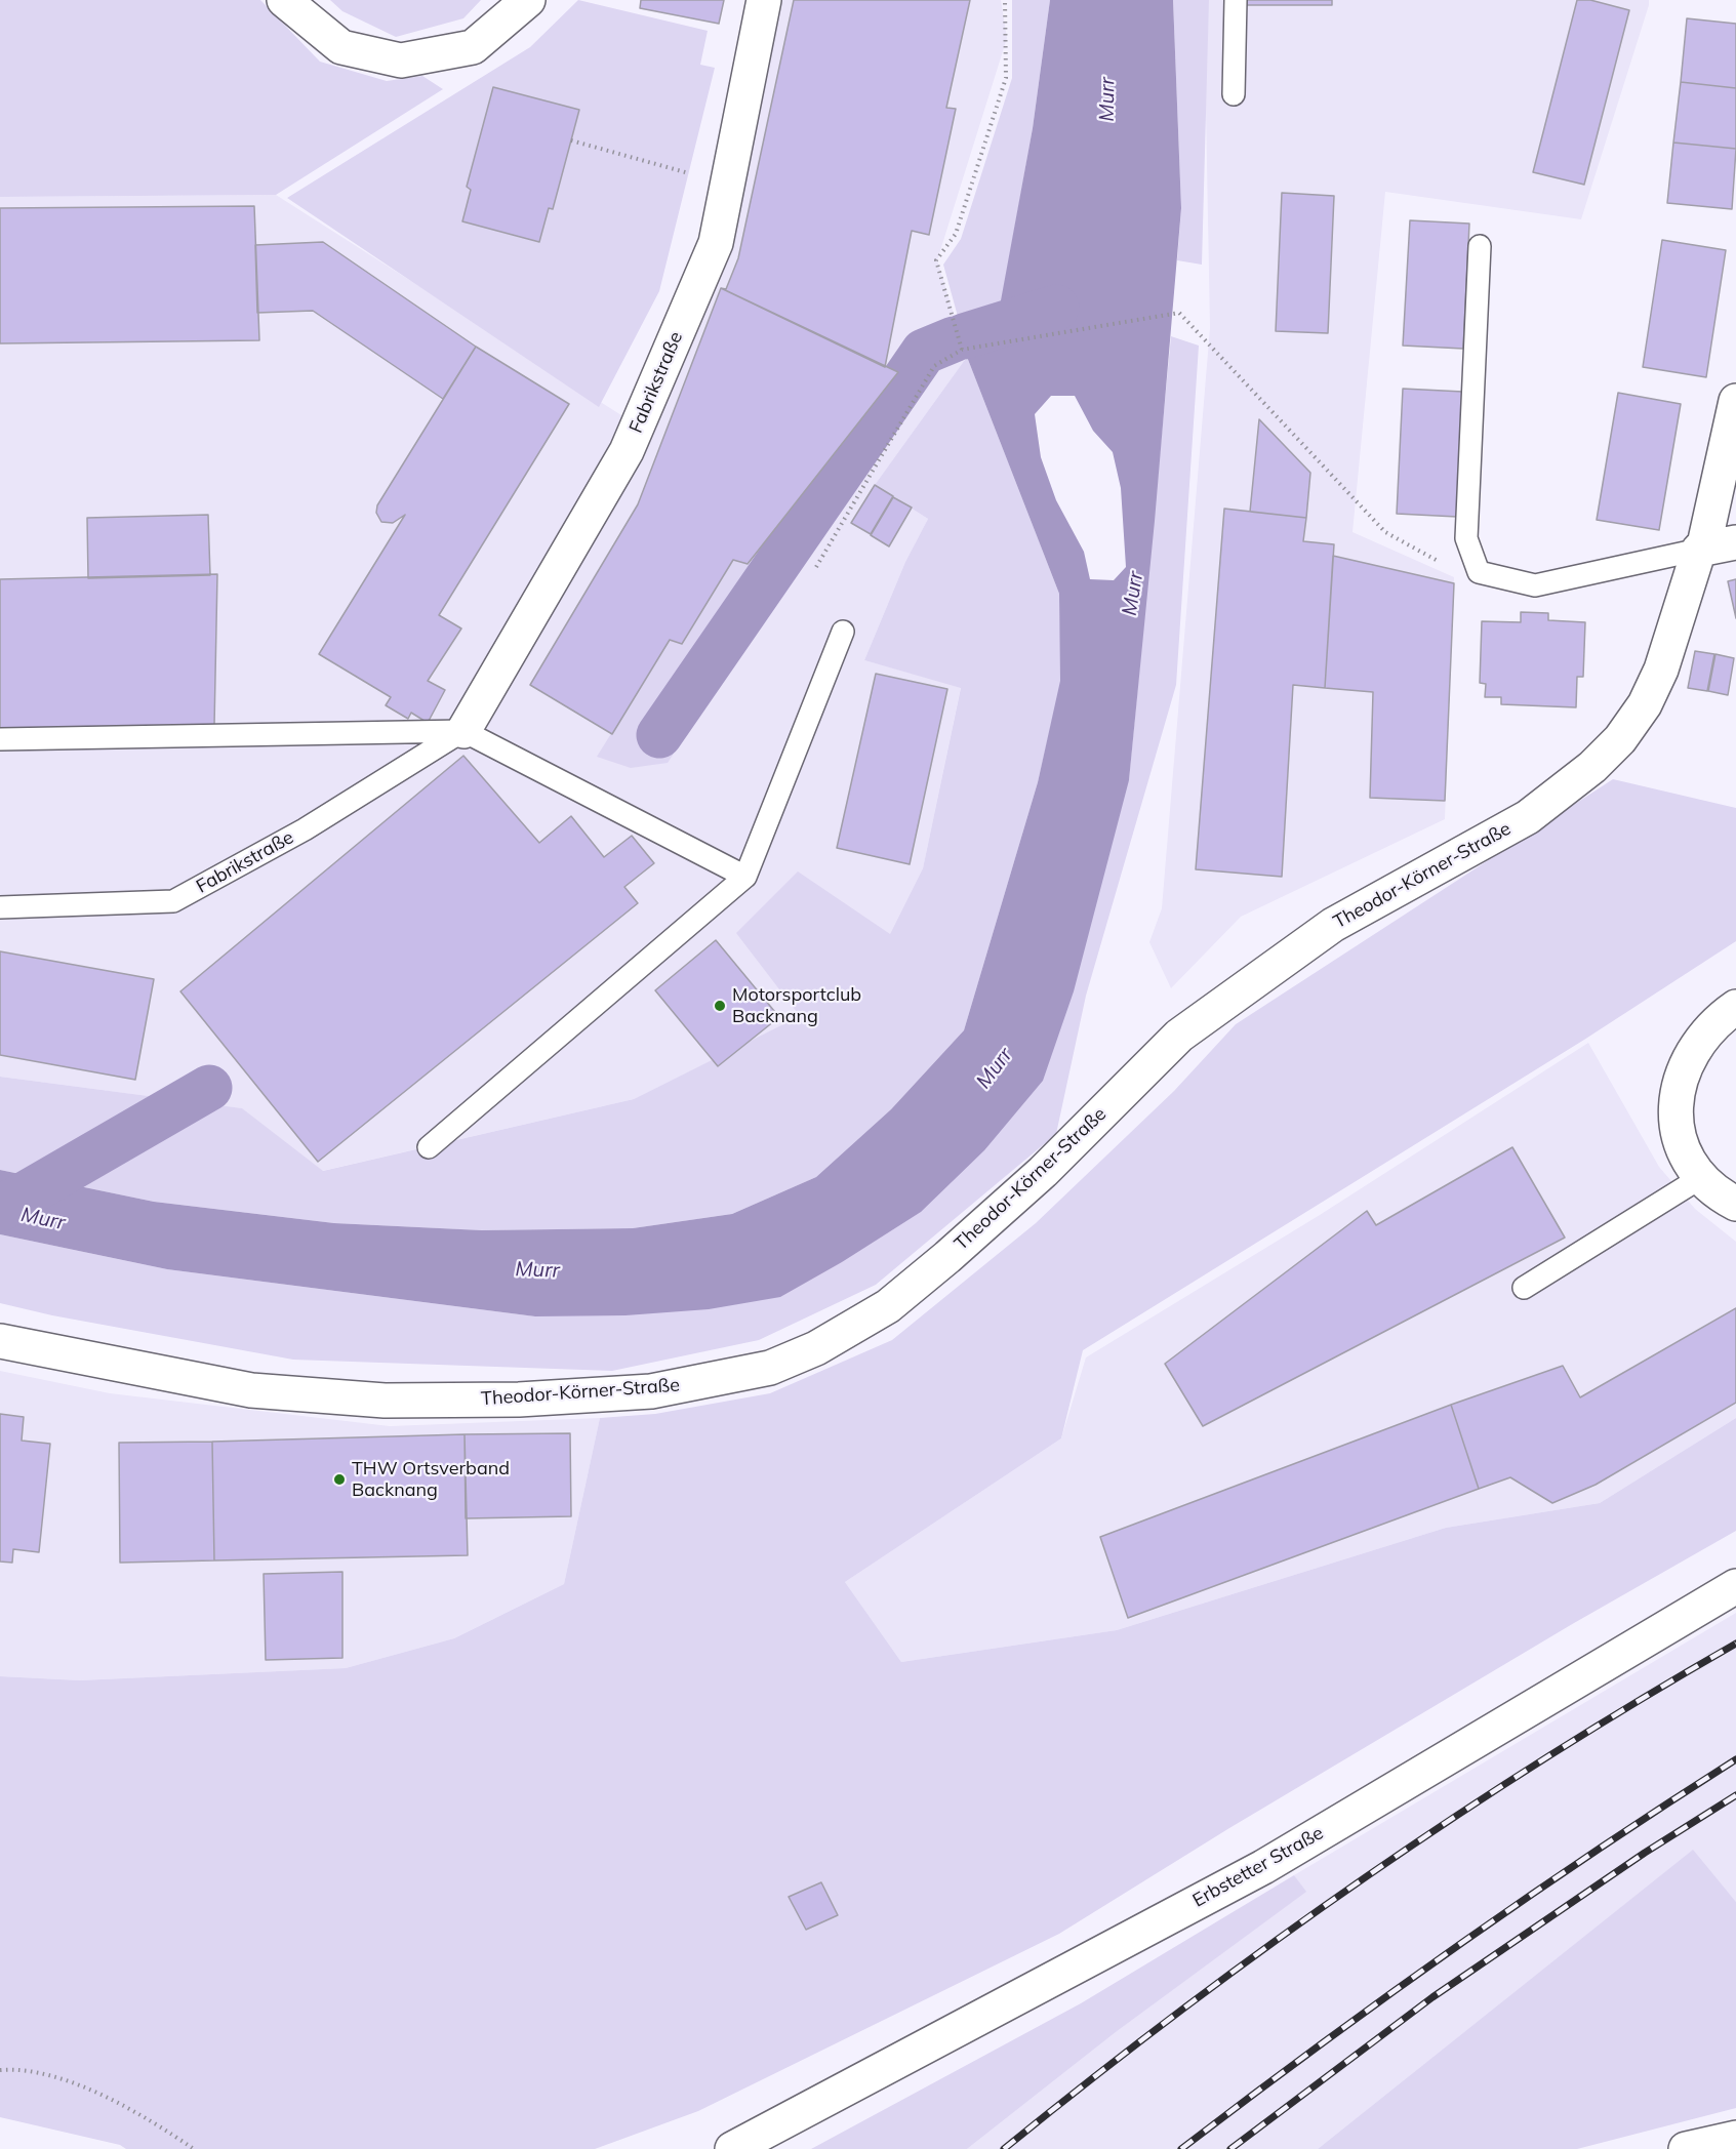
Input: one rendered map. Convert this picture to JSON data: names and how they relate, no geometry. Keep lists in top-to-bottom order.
{
  "streets": {
    "street": ["Fabrikstraße", "Theodor-Körner-Straße", "Erbstetter Straße"]
  },
  "water": ["Murr"],
  "places": ["Motorsportclub Backnang", "THW Ortsverband Backnang"]
}
